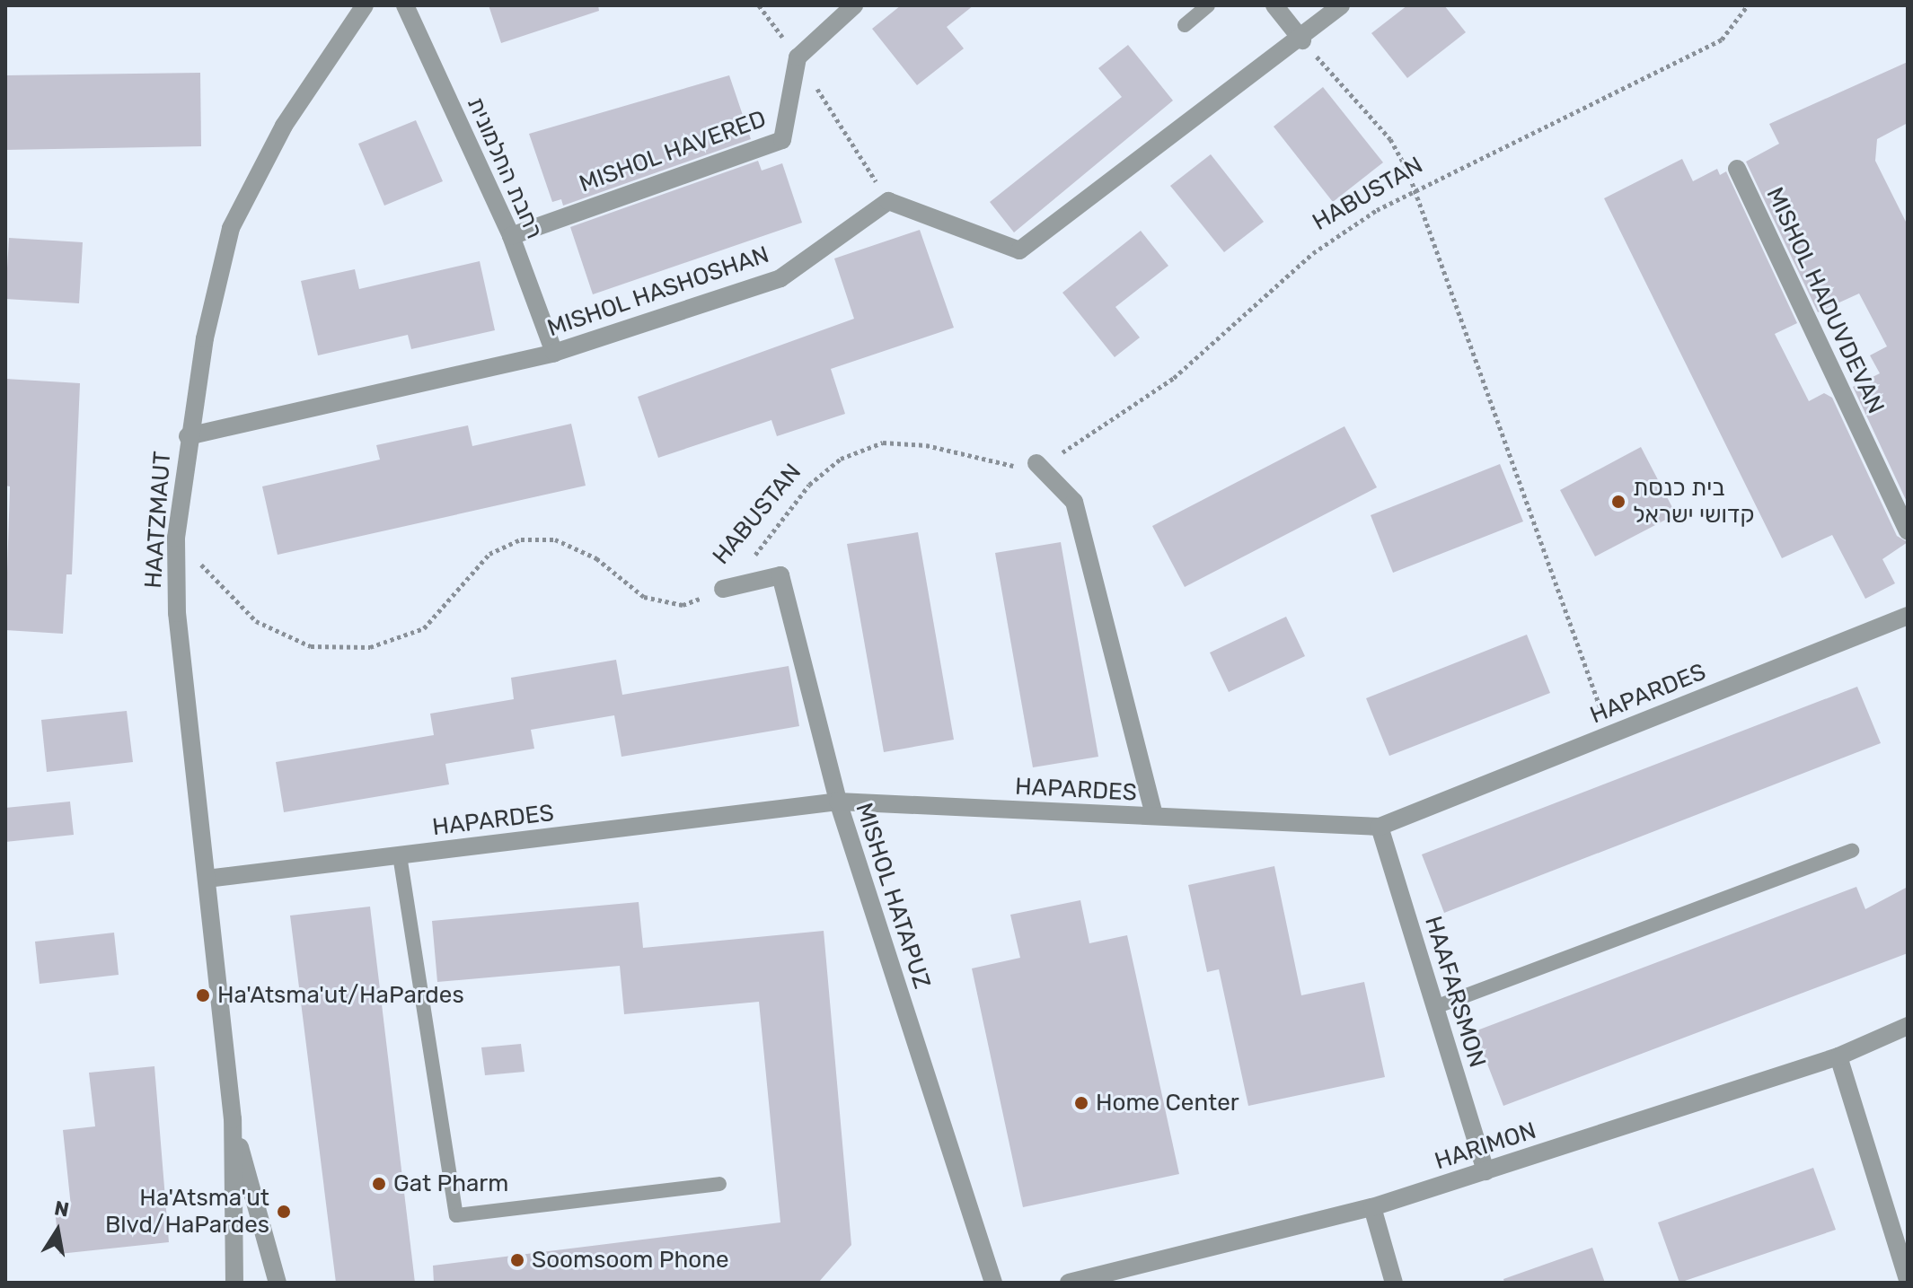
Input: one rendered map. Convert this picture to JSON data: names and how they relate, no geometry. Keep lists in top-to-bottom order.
{
  "streets": {
    "street": [
      "MISHOL HAVERED",
      "רחבת החלמונית",
      "MISHOL HASHOSHAN",
      "MISHOL HADUVDEVAN",
      "HAATZMAUT",
      "HAPARDES",
      "MISHOL HATAPUZ",
      "HAAFARSMON",
      "HARIMON"
    ],
    "path": ["HABUSTAN"]
  },
  "crossings": [
    ["MISHOL HAVERED", "רחבת החלמונית"],
    ["רחבת החלמונית", "MISHOL HASHOSHAN"],
    ["HABUSTAN", "HAATZMAUT"],
    ["HABUSTAN", "MISHOL HATAPUZ"],
    ["MISHOL HASHOSHAN", "HAATZMAUT"],
    ["HAATZMAUT", "HAPARDES"],
    ["HAPARDES", "MISHOL HATAPUZ"],
    ["HAPARDES", "HAAFARSMON"],
    ["HAAFARSMON", "HARIMON"]
  ],
  "places": [
    "בית כנסת קדושי ישראל",
    "Ha'Atsma'ut/HaPardes",
    "Home Center",
    "Gat Pharm",
    "Ha'Atsma'ut Blvd/HaPardes",
    "Soomsoom Phone"
  ],
  "north": "top"
}
